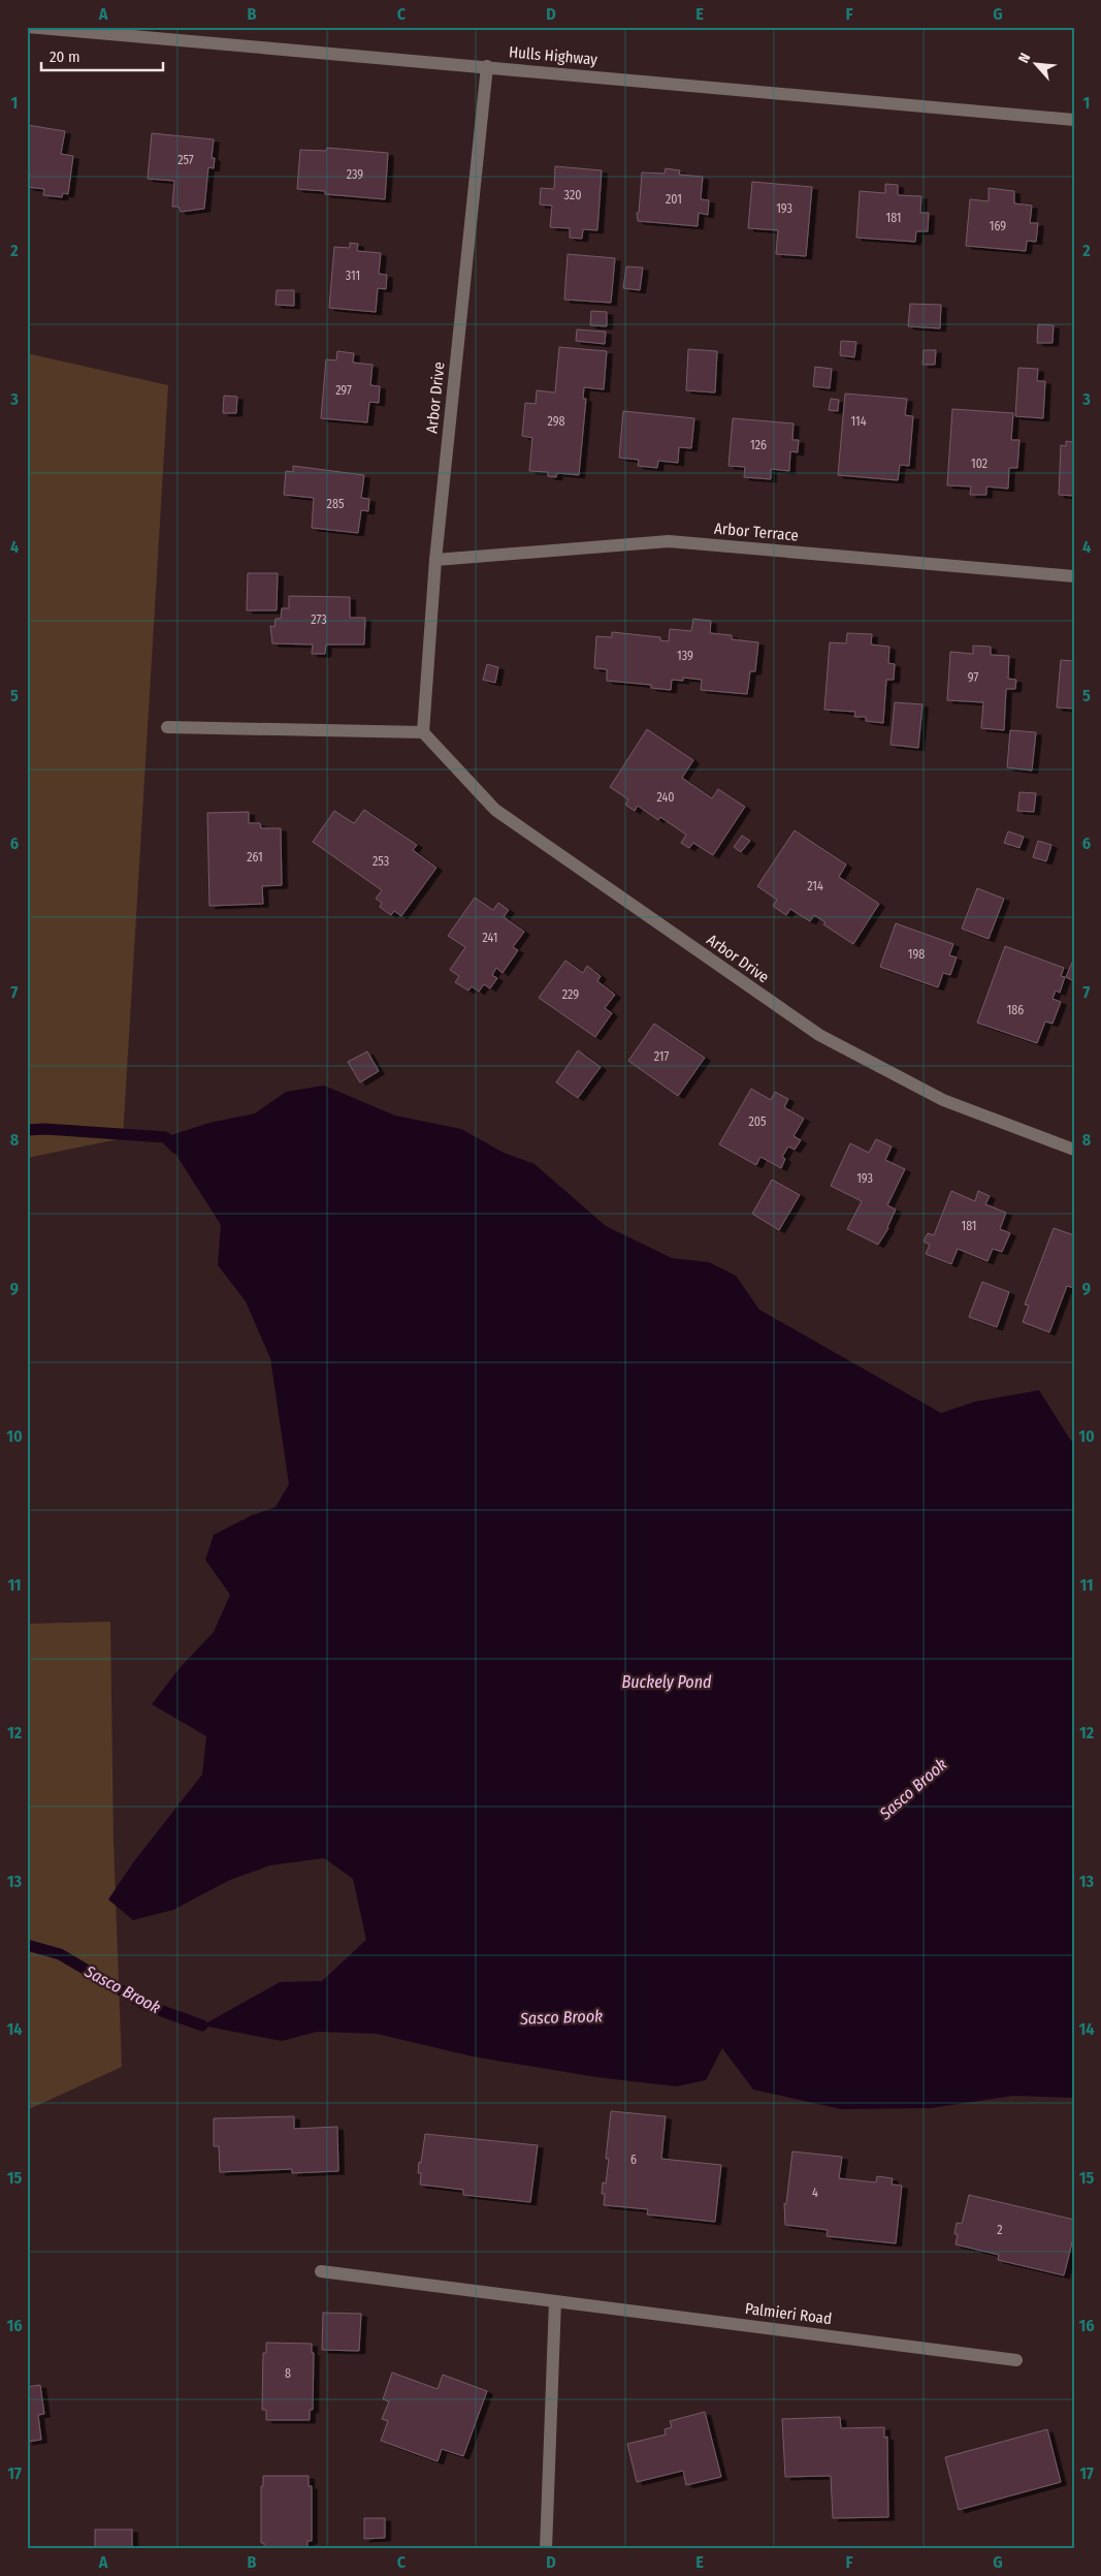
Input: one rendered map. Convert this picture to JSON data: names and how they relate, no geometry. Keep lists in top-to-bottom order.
{
  "streets": {
    "street": [
      "Hulls Highway",
      "Arbor Drive",
      "Arbor Terrace",
      "Palmieri Road"
    ]
  },
  "crossings": [
    ["Hulls Highway", "Arbor Drive"],
    ["Arbor Drive", "Arbor Terrace"]
  ],
  "water": ["Buckely Pond", "Sasco Brook"],
  "house_numbers": [
    "257",
    "239",
    "320",
    "201",
    "193",
    "181",
    "169",
    "311",
    "297",
    "298",
    "114",
    "126",
    "102",
    "285",
    "273",
    "139",
    "97",
    "240",
    "261",
    "253",
    "214",
    "241",
    "198",
    "229",
    "186",
    "217",
    "205",
    "193",
    "181",
    "6",
    "4",
    "2",
    "8"
  ],
  "scale_bar": "20 m",
  "north": "top left",
  "grid": {
    "columns": [
      "A",
      "B",
      "C",
      "D",
      "E",
      "F",
      "G"
    ],
    "rows": [
      "1",
      "2",
      "3",
      "4",
      "5",
      "6",
      "7",
      "8",
      "9",
      "10",
      "11",
      "12",
      "13",
      "14",
      "15",
      "16",
      "17"
    ]
  }
}
